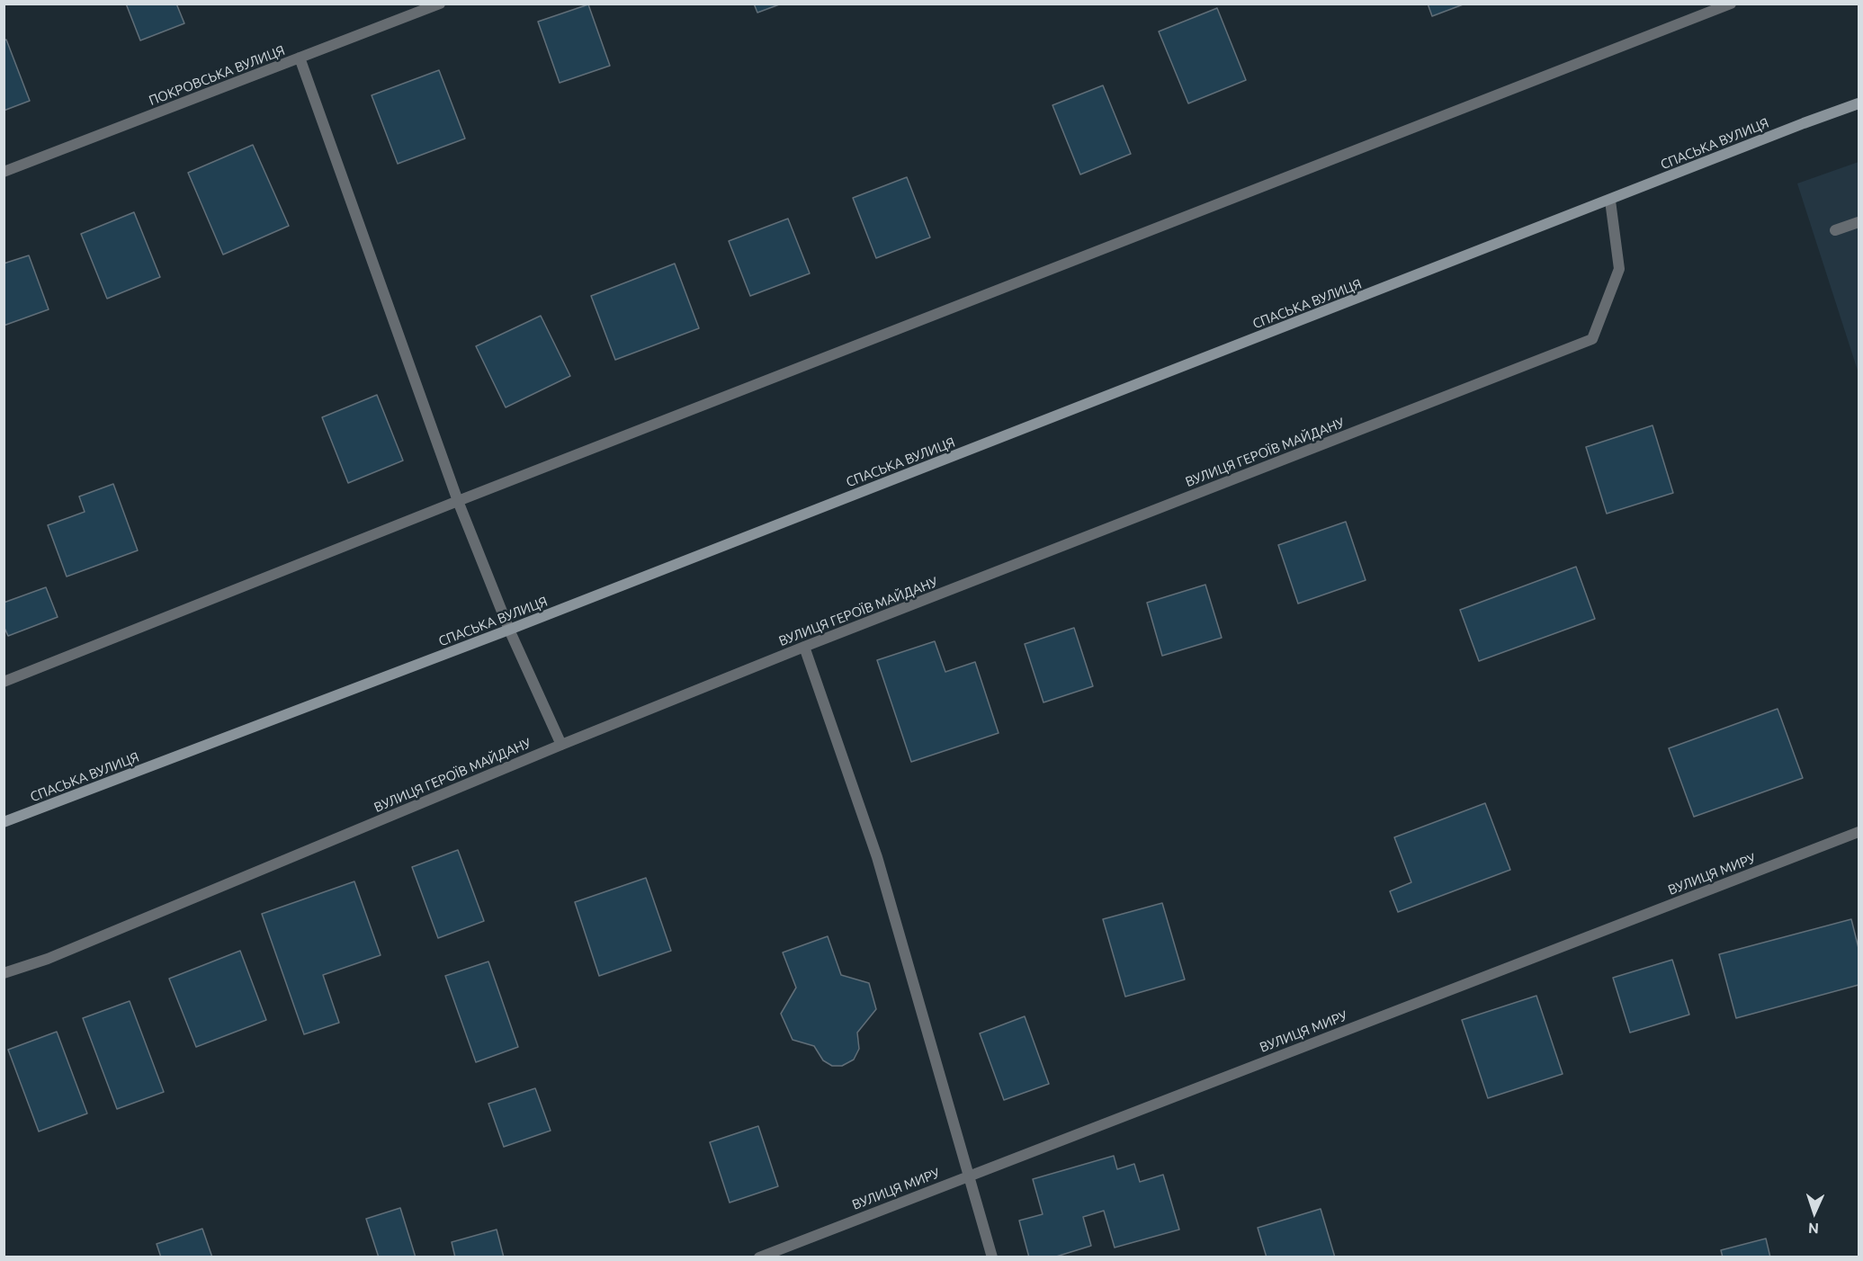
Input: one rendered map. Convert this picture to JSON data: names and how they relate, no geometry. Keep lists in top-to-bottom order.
{
  "streets": {
    "street": [
      "ПОКРОВСЬКА ВУЛИЦЯ",
      "СПАСЬКА ВУЛИЦЯ",
      "ВУЛИЦЯ ГЕРОЇВ МАЙДАНУ",
      "ВУЛИЦЯ МИРУ"
    ]
  },
  "crossings": [
    ["СПАСЬКА ВУЛИЦЯ", "ВУЛИЦЯ ГЕРОЇВ МАЙДАНУ"]
  ],
  "north": "bottom"
}
